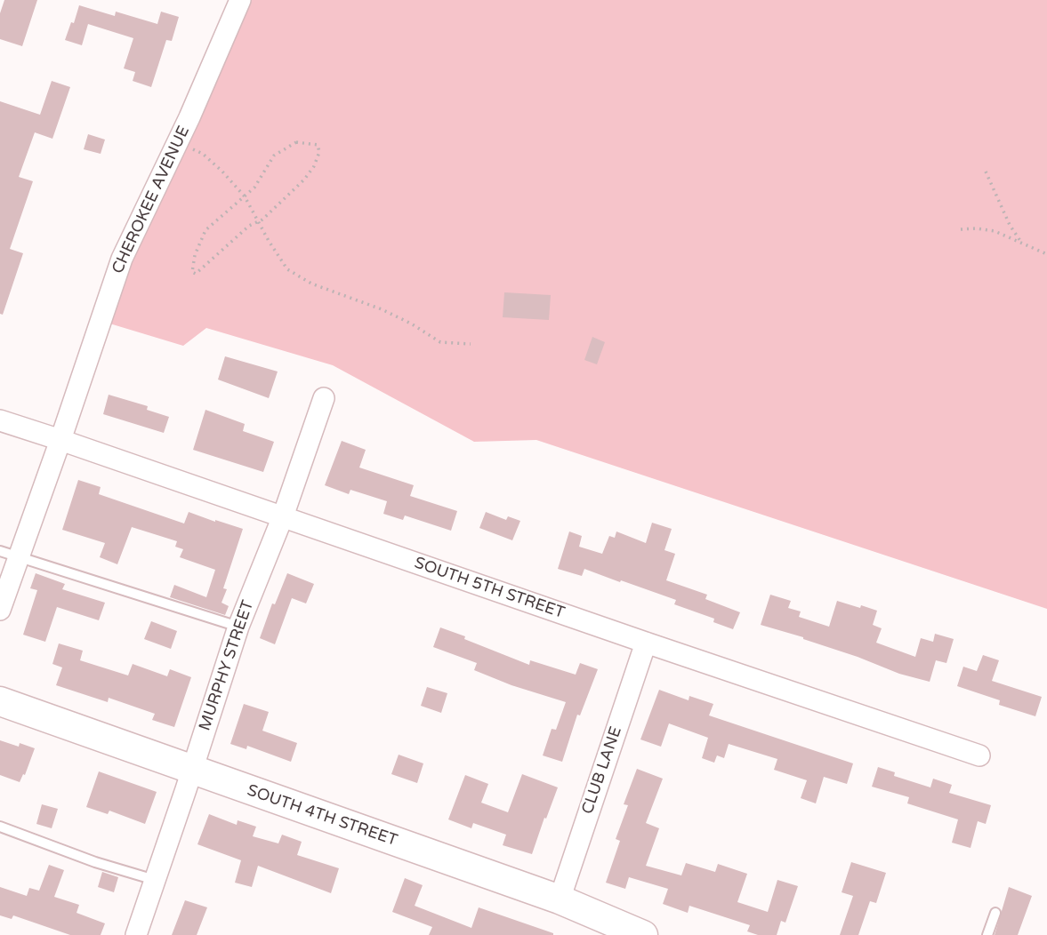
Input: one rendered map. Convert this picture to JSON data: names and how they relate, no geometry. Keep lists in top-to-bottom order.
{
  "streets": {
    "main road": ["SOUTH 4TH STREET"],
    "street": [
      "CHEROKEE AVENUE",
      "SOUTH 5TH STREET",
      "MURPHY STREET",
      "CLUB LANE"
    ]
  },
  "crossings": [
    ["CHEROKEE AVENUE", "SOUTH 5TH STREET"],
    ["SOUTH 5TH STREET", "MURPHY STREET"],
    ["SOUTH 5TH STREET", "CLUB LANE"],
    ["MURPHY STREET", "SOUTH 4TH STREET"],
    ["CLUB LANE", "SOUTH 4TH STREET"]
  ]
}
